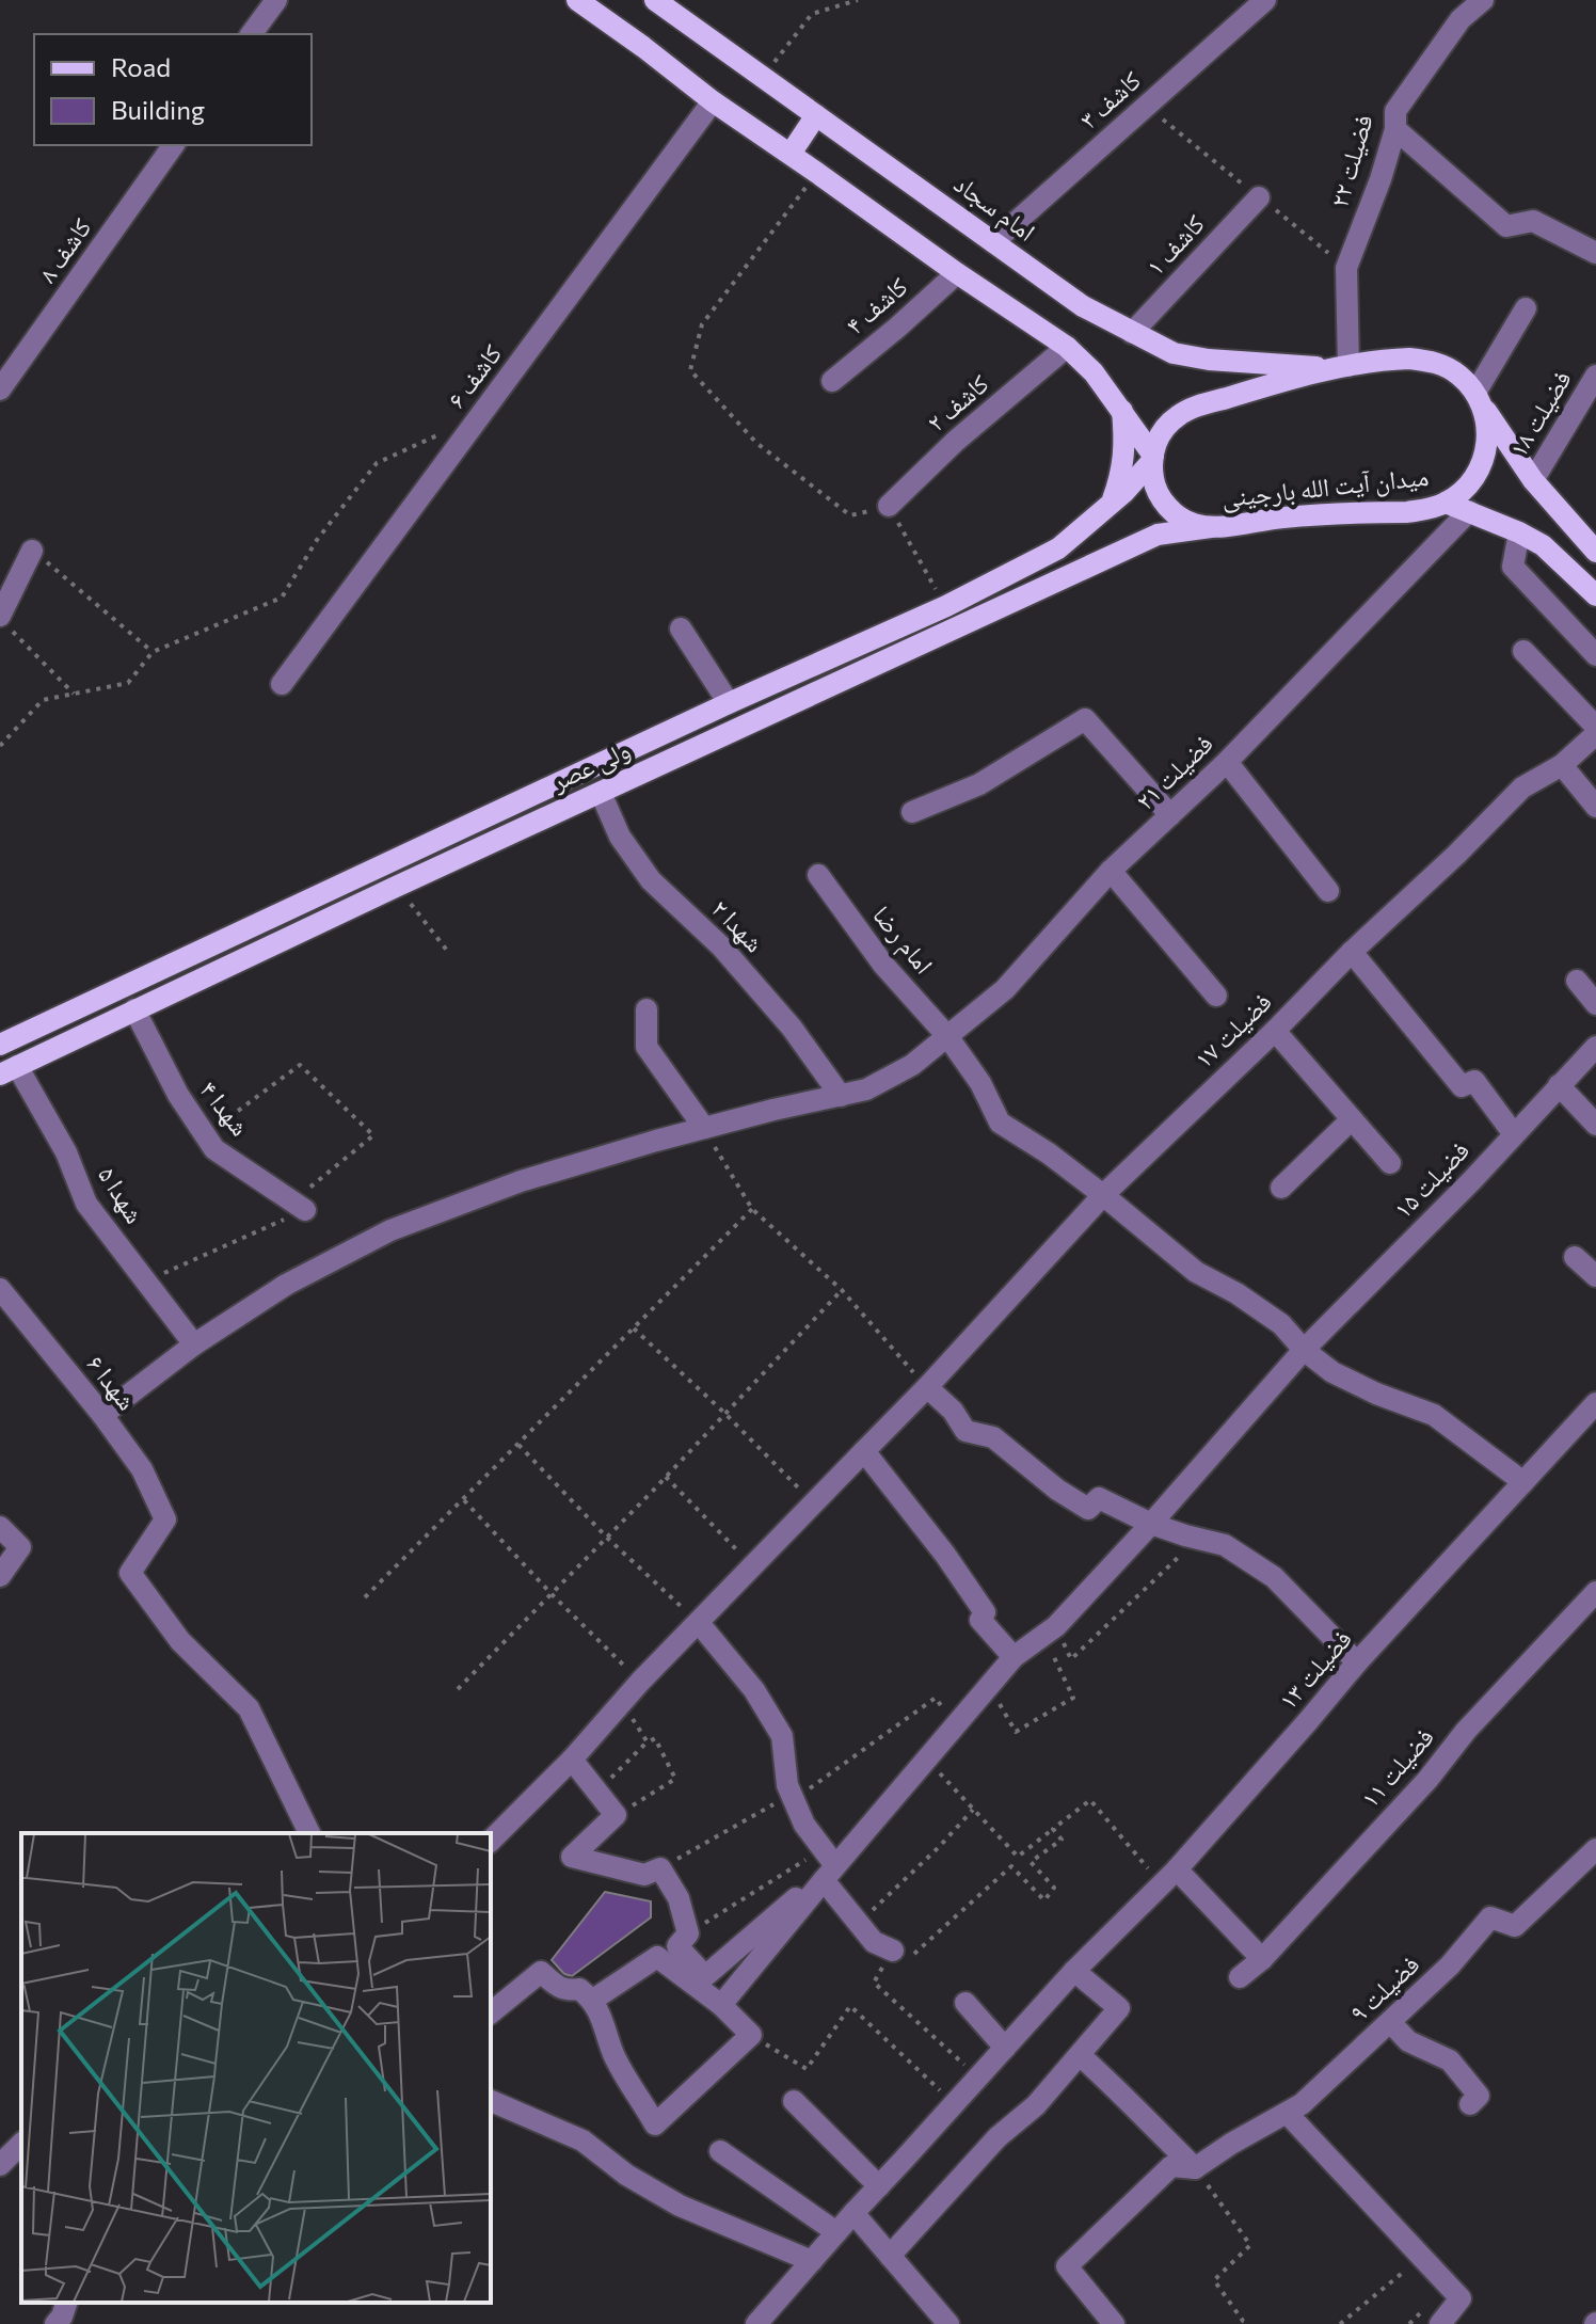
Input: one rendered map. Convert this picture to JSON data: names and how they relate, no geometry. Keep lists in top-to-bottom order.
{
  "streets": {
    "main road": ["امام سجاد", "میدان آیت الله بارجینی", "ولی عصر"],
    "street": [
      "کاشف ۳",
      "فضیلت ۲۲",
      "کاشف ۱",
      "کاشف ۸",
      "کاشف ۴",
      "کاشف ۶",
      "کاشف ۲",
      "فضیلت ۱۸",
      "فضیلت ۲۱",
      "شهدا ۲",
      "امام رضا",
      "فضیلت ۱۷",
      "شهدا ۴",
      "فضیلت ۱۵",
      "شهدا ۵",
      "شهدا ۶",
      "فضیلت ۱۳",
      "فضیلت ۱۱",
      "فضیلت ۹"
    ]
  },
  "crossings": [
    ["کاشف ۳", "امام سجاد"],
    ["فضیلت ۲۲", "امام سجاد"],
    ["امام سجاد", "کاشف ۱"],
    ["میدان آیت الله بارجینی", "ولی عصر"],
    ["ولی عصر", "شهدا ۲"],
    ["ولی عصر", "شهدا ۴"],
    ["ولی عصر", "شهدا ۵"],
    ["فضیلت ۲۱", "شهدا ۲"],
    ["فضیلت ۲۱", "امام رضا"],
    ["فضیلت ۲۱", "شهدا ۵"],
    ["فضیلت ۲۱", "شهدا ۶"],
    ["امام رضا", "فضیلت ۱۷"],
    ["امام رضا", "فضیلت ۱۵"],
    ["امام رضا", "فضیلت ۱۳"]
  ],
  "legend": ["Road", "Building"]
}
